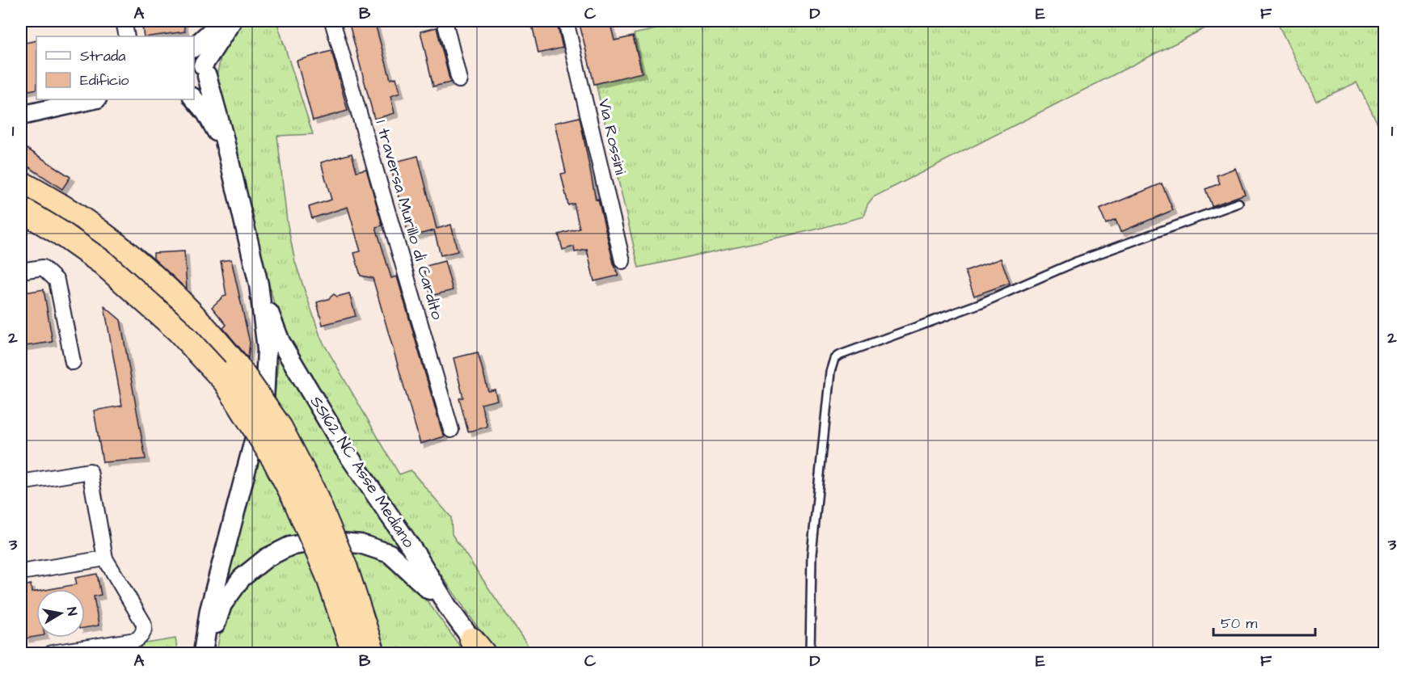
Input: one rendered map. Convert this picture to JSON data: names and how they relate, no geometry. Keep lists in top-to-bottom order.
{
  "streets": {
    "street": ["Via Rossini", "1 traversa Murillo di Cardito", "SS162 NC Asse Mediano"]
  },
  "legend": ["Strada", "Edificio"],
  "scale_bar": "50 m",
  "north": "right",
  "grid": {
    "columns": [
      "A",
      "B",
      "C",
      "D",
      "E",
      "F"
    ],
    "rows": ["1", "2", "3"]
  }
}
